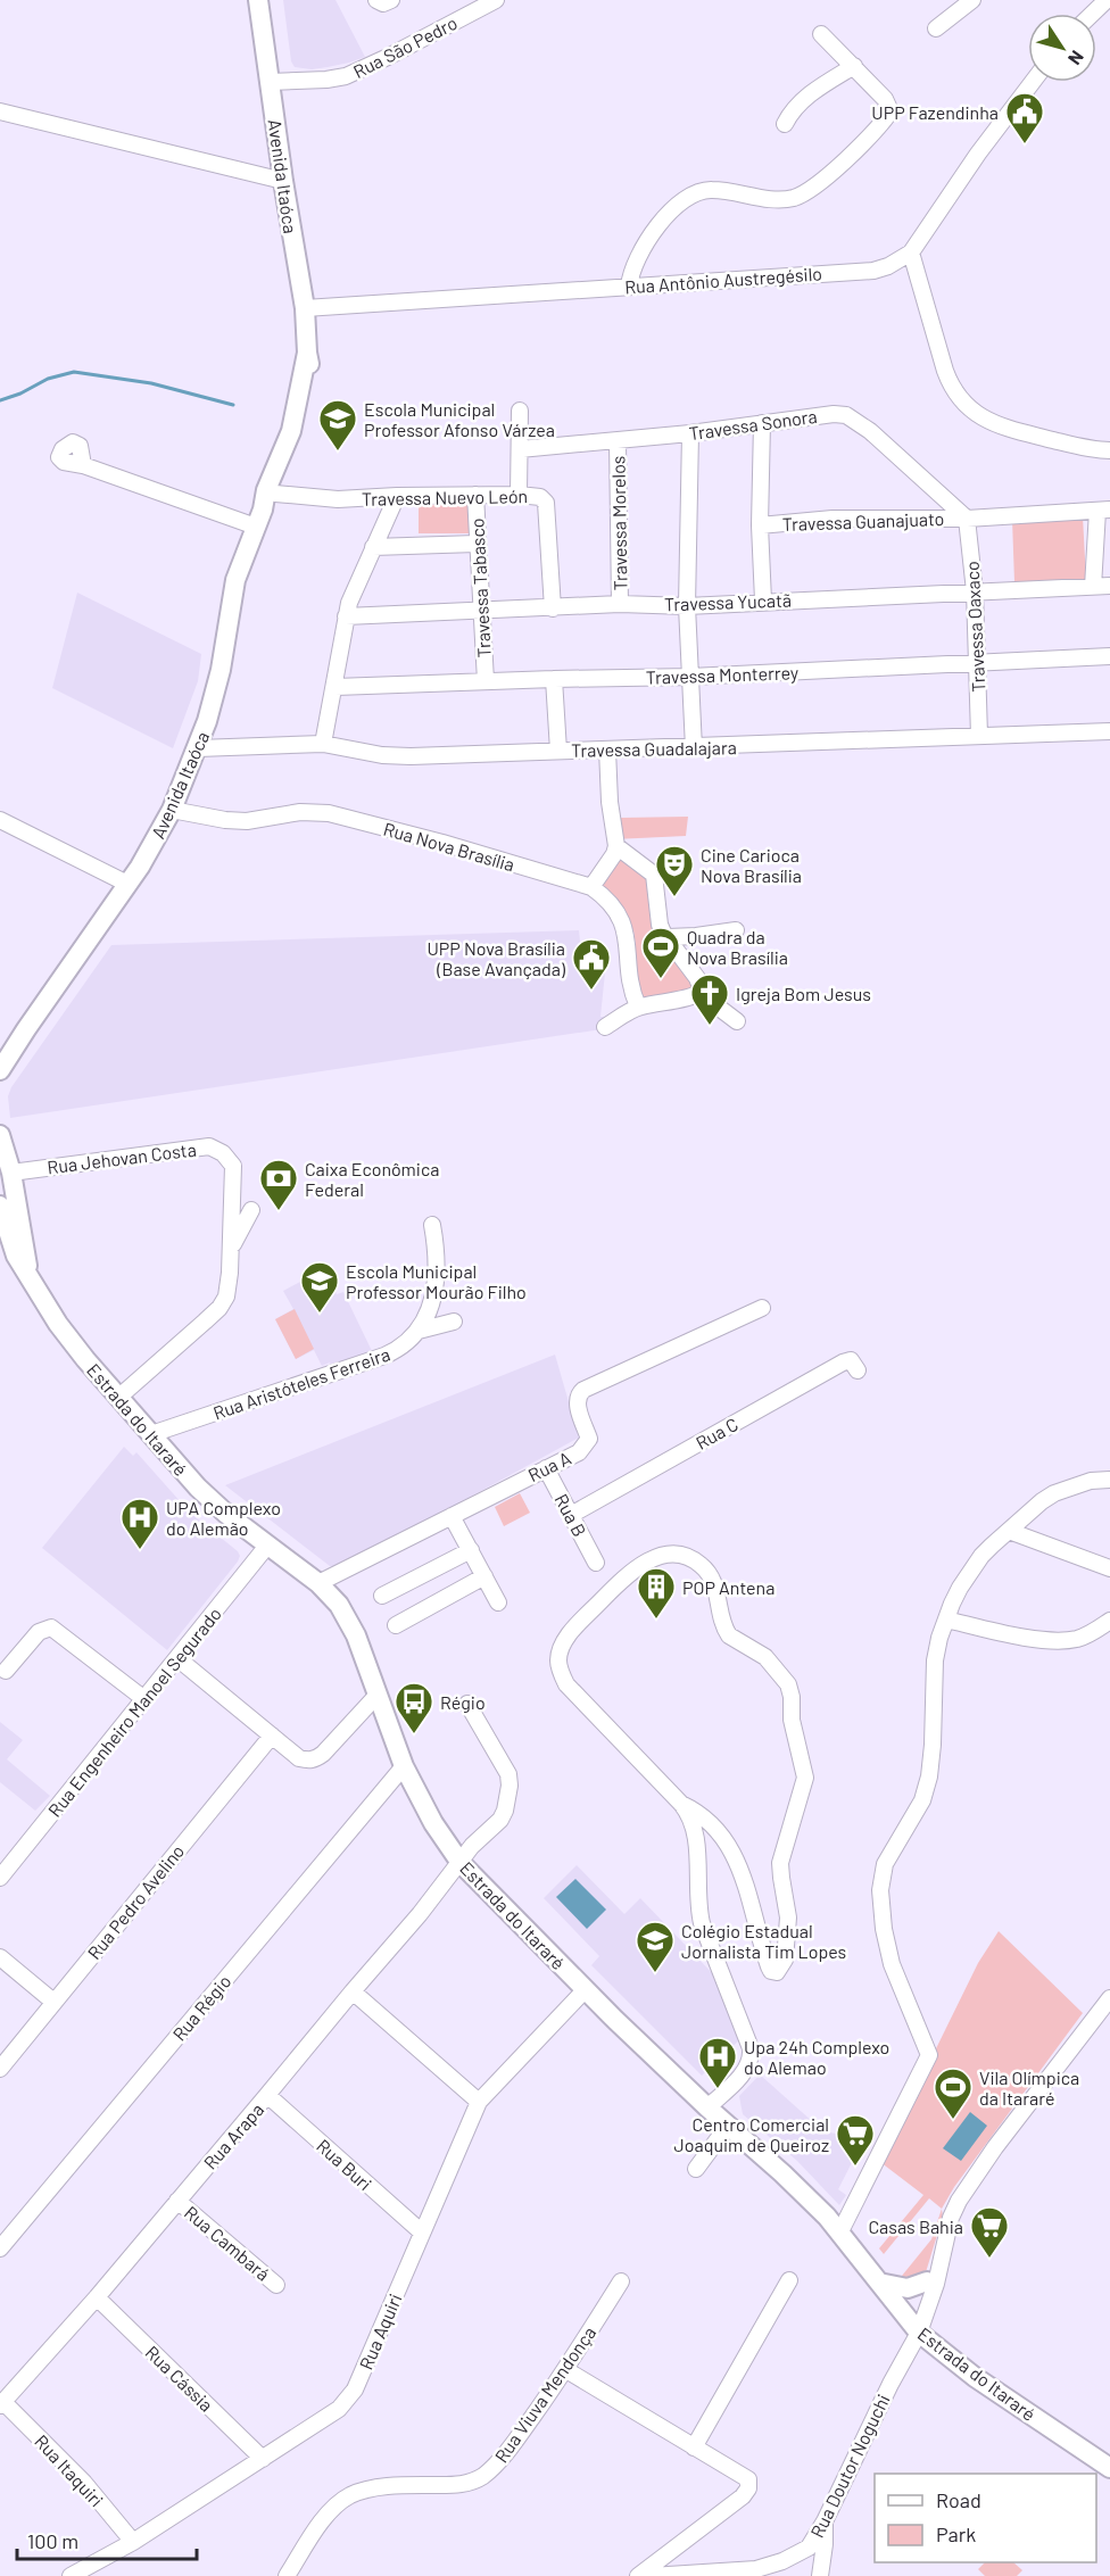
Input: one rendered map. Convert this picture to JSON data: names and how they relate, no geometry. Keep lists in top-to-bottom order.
{
  "streets": {
    "main road": ["Avenida Itaóca", "Estrada do Itararé"],
    "street": [
      "Rua São Pedro",
      "Rua Antônio Austregésilo",
      "Travessa Sonora",
      "Travessa Nuevo León",
      "Travessa Guanajuato",
      "Travessa Morelos",
      "Travessa Tabasco",
      "Travessa Yucatã",
      "Travessa Oaxaco",
      "Travessa Monterrey",
      "Travessa Guadalajara",
      "Rua Nova Brasília",
      "Rua Jehovan Costa",
      "Rua Aristóteles Ferreira",
      "Rua C",
      "Rua A",
      "Rua B",
      "Rua Engenheiro Manoel Segurado",
      "Rua Pedro Avelino",
      "Rua Régio",
      "Rua Arapa",
      "Rua Buri",
      "Rua Cambará",
      "Rua Aquiri",
      "Rua Cássia",
      "Rua Viuva Mendonça",
      "Rua Doutor Noguchi",
      "Rua Itaquiri"
    ]
  },
  "crossings": [
    ["Rua São Pedro", "Avenida Itaóca"],
    ["Avenida Itaóca", "Rua Antônio Austregésilo"],
    ["Avenida Itaóca", "Travessa Nuevo León"],
    ["Avenida Itaóca", "Travessa Guadalajara"],
    ["Avenida Itaóca", "Rua Nova Brasília"],
    ["Travessa Sonora", "Travessa Guanajuato"],
    ["Travessa Sonora", "Travessa Morelos"],
    ["Travessa Sonora", "Travessa Oaxaco"],
    ["Travessa Nuevo León", "Travessa Tabasco"],
    ["Travessa Nuevo León", "Travessa Yucatã"],
    ["Travessa Guanajuato", "Travessa Oaxaco"],
    ["Travessa Morelos", "Travessa Yucatã"],
    ["Travessa Tabasco", "Travessa Yucatã"],
    ["Travessa Tabasco", "Travessa Monterrey"],
    ["Travessa Yucatã", "Travessa Oaxaco"],
    ["Travessa Oaxaco", "Travessa Monterrey"],
    ["Travessa Oaxaco", "Travessa Guadalajara"],
    ["Rua Jehovan Costa", "Estrada do Itararé"],
    ["Rua Aristóteles Ferreira", "Estrada do Itararé"],
    ["Estrada do Itararé", "Rua A"],
    ["Estrada do Itararé", "Rua Engenheiro Manoel Segurado"],
    ["Estrada do Itararé", "Rua Régio"],
    ["Estrada do Itararé", "Rua Arapa"],
    ["Estrada do Itararé", "Rua Aquiri"],
    ["Estrada do Itararé", "Rua Doutor Noguchi"],
    ["Rua C", "Rua B"],
    ["Rua A", "Rua B"],
    ["Rua Arapa", "Rua Buri"],
    ["Rua Arapa", "Rua Cambará"],
    ["Rua Arapa", "Rua Cássia"],
    ["Rua Arapa", "Rua Itaquiri"],
    ["Rua Buri", "Rua Aquiri"],
    ["Rua Aquiri", "Rua Cássia"],
    ["Rua Aquiri", "Rua Itaquiri"]
  ],
  "places": {
    "public building": ["UPP Fazendinha", "UPP Nova Brasília (Base Avançada)"],
    "school or university": ["Escola Municipal Professor Afonso Várzea", "Escola Municipal Professor Mourão Filho", "Colégio Estadual Jornalista Tim Lopes"],
    "theatre": ["Cine Carioca Nova Brasília"],
    "sports": ["Quadra da Nova Brasília", "Vila Olímpica da Itararé"],
    "church": ["Igreja Bom Jesus"],
    "bank": ["Caixa Econômica Federal"],
    "hospital": ["UPA Complexo do Alemão", "Upa 24h Complexo do Alemao"],
    "building": ["POP Antena"],
    "bus stop": ["Régio"],
    "supermarket": ["Centro Comercial Joaquim de Queiroz", "Casas Bahia"]
  },
  "legend": ["Road", "Park"],
  "scale_bar": "100 m",
  "north": "bottom right"
}
